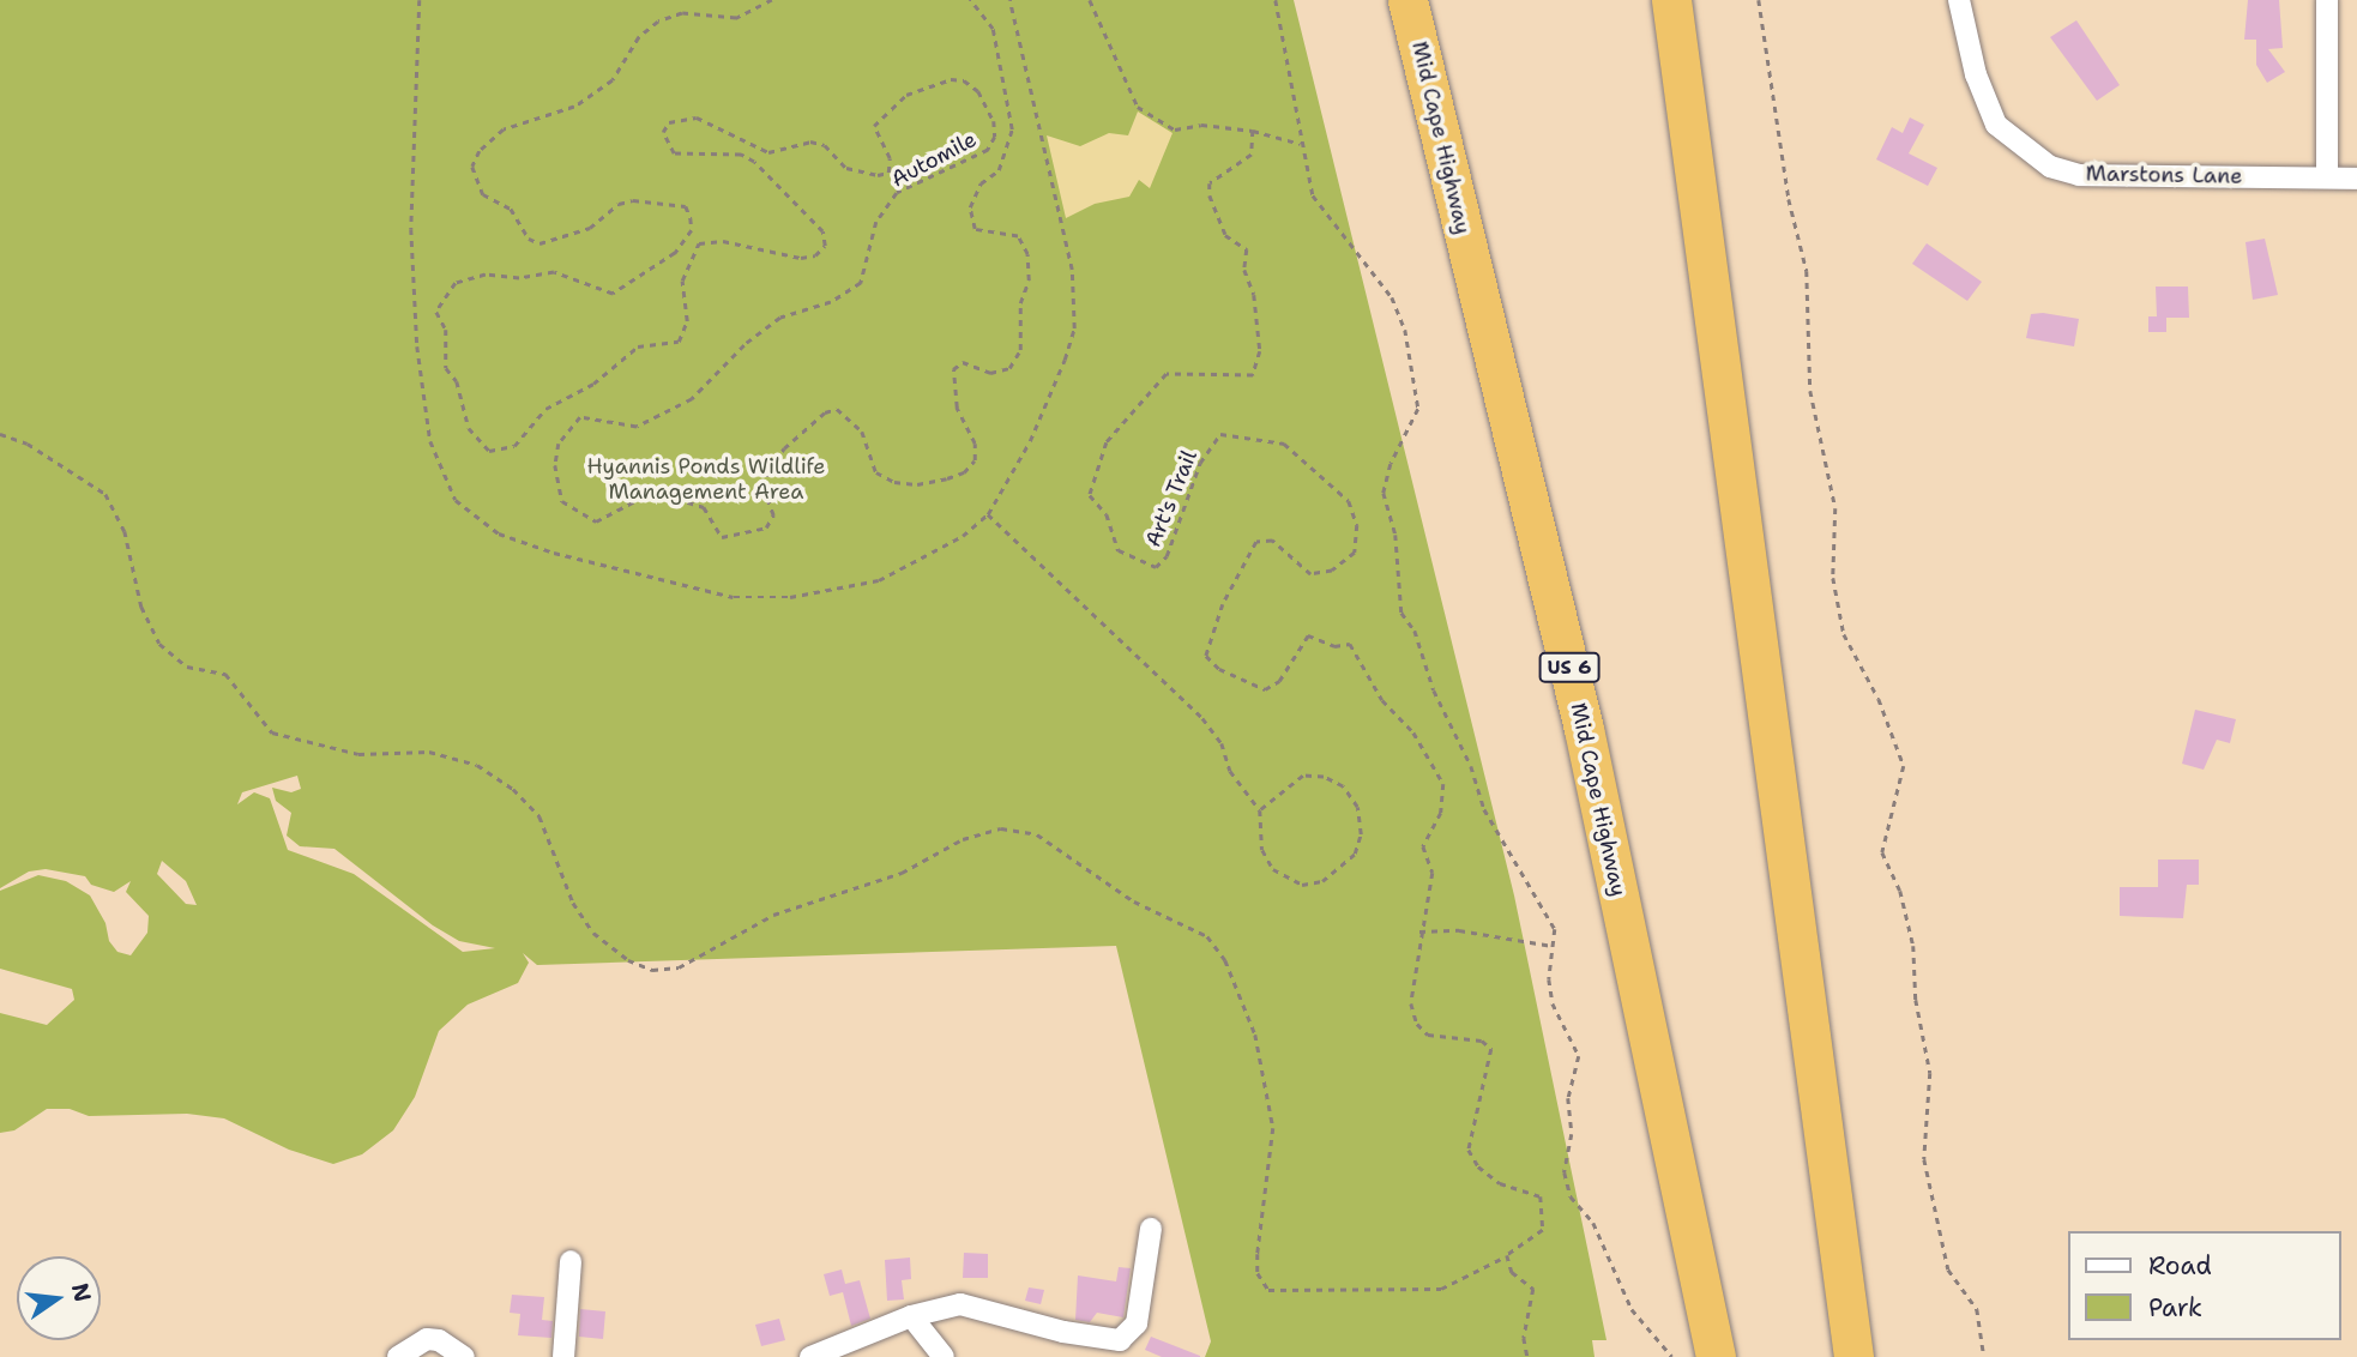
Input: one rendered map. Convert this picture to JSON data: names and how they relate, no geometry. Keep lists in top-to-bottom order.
{
  "streets": {
    "highway": ["Mid Cape Highway", "US 6"],
    "street": ["Marstons Lane"],
    "path": ["Automile", "Art's Trail"]
  },
  "parks": ["Hyannis Ponds Wildlife Management Area"],
  "legend": ["Road", "Park"],
  "north": "right"
}
